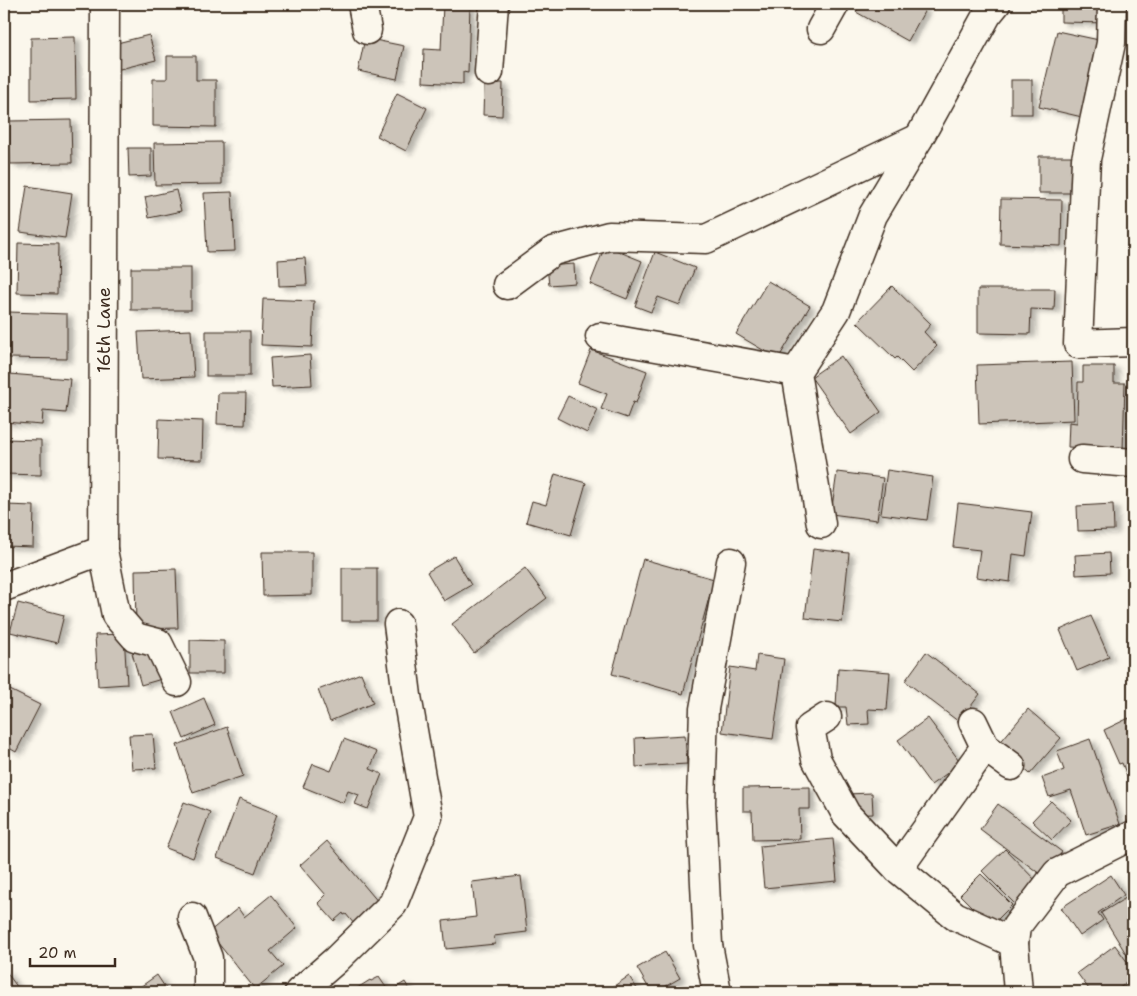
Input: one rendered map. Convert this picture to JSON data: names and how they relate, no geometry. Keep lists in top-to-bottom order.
{
  "streets": {
    "street": ["16th Lane"]
  },
  "scale_bar": "20 m"
}
